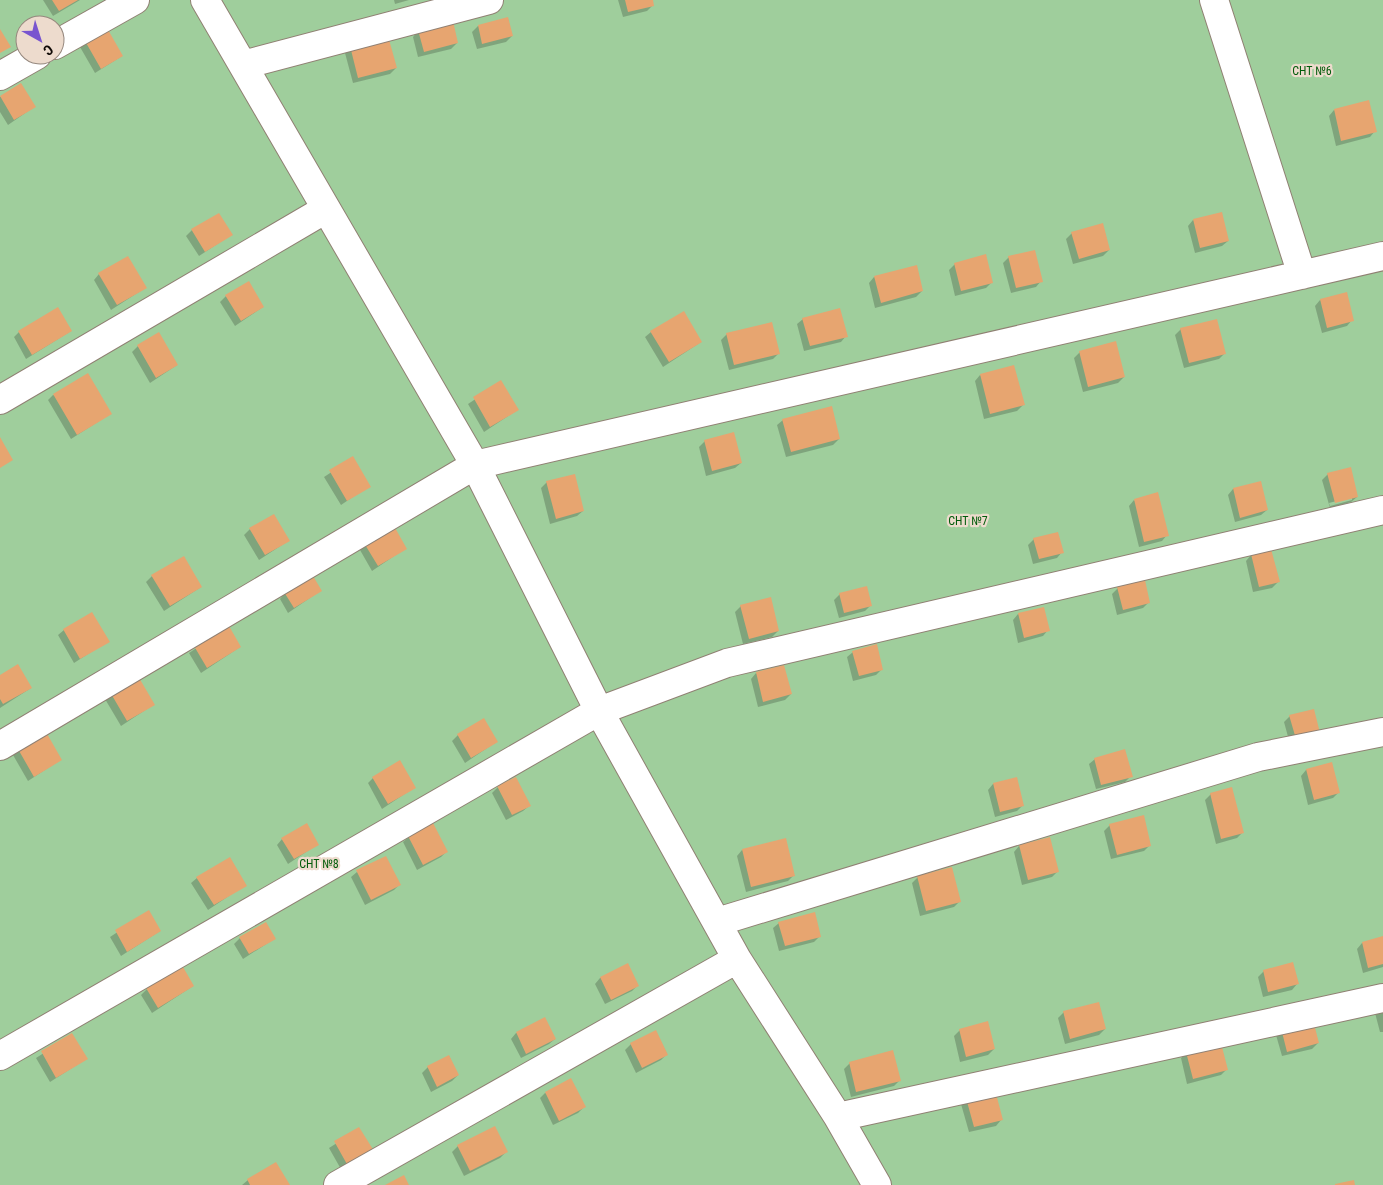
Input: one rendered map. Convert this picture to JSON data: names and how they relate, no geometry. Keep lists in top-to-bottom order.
{
  "parks": ["СНТ №6", "СНТ №7", "СНТ №8"],
  "north": "bottom right"
}
